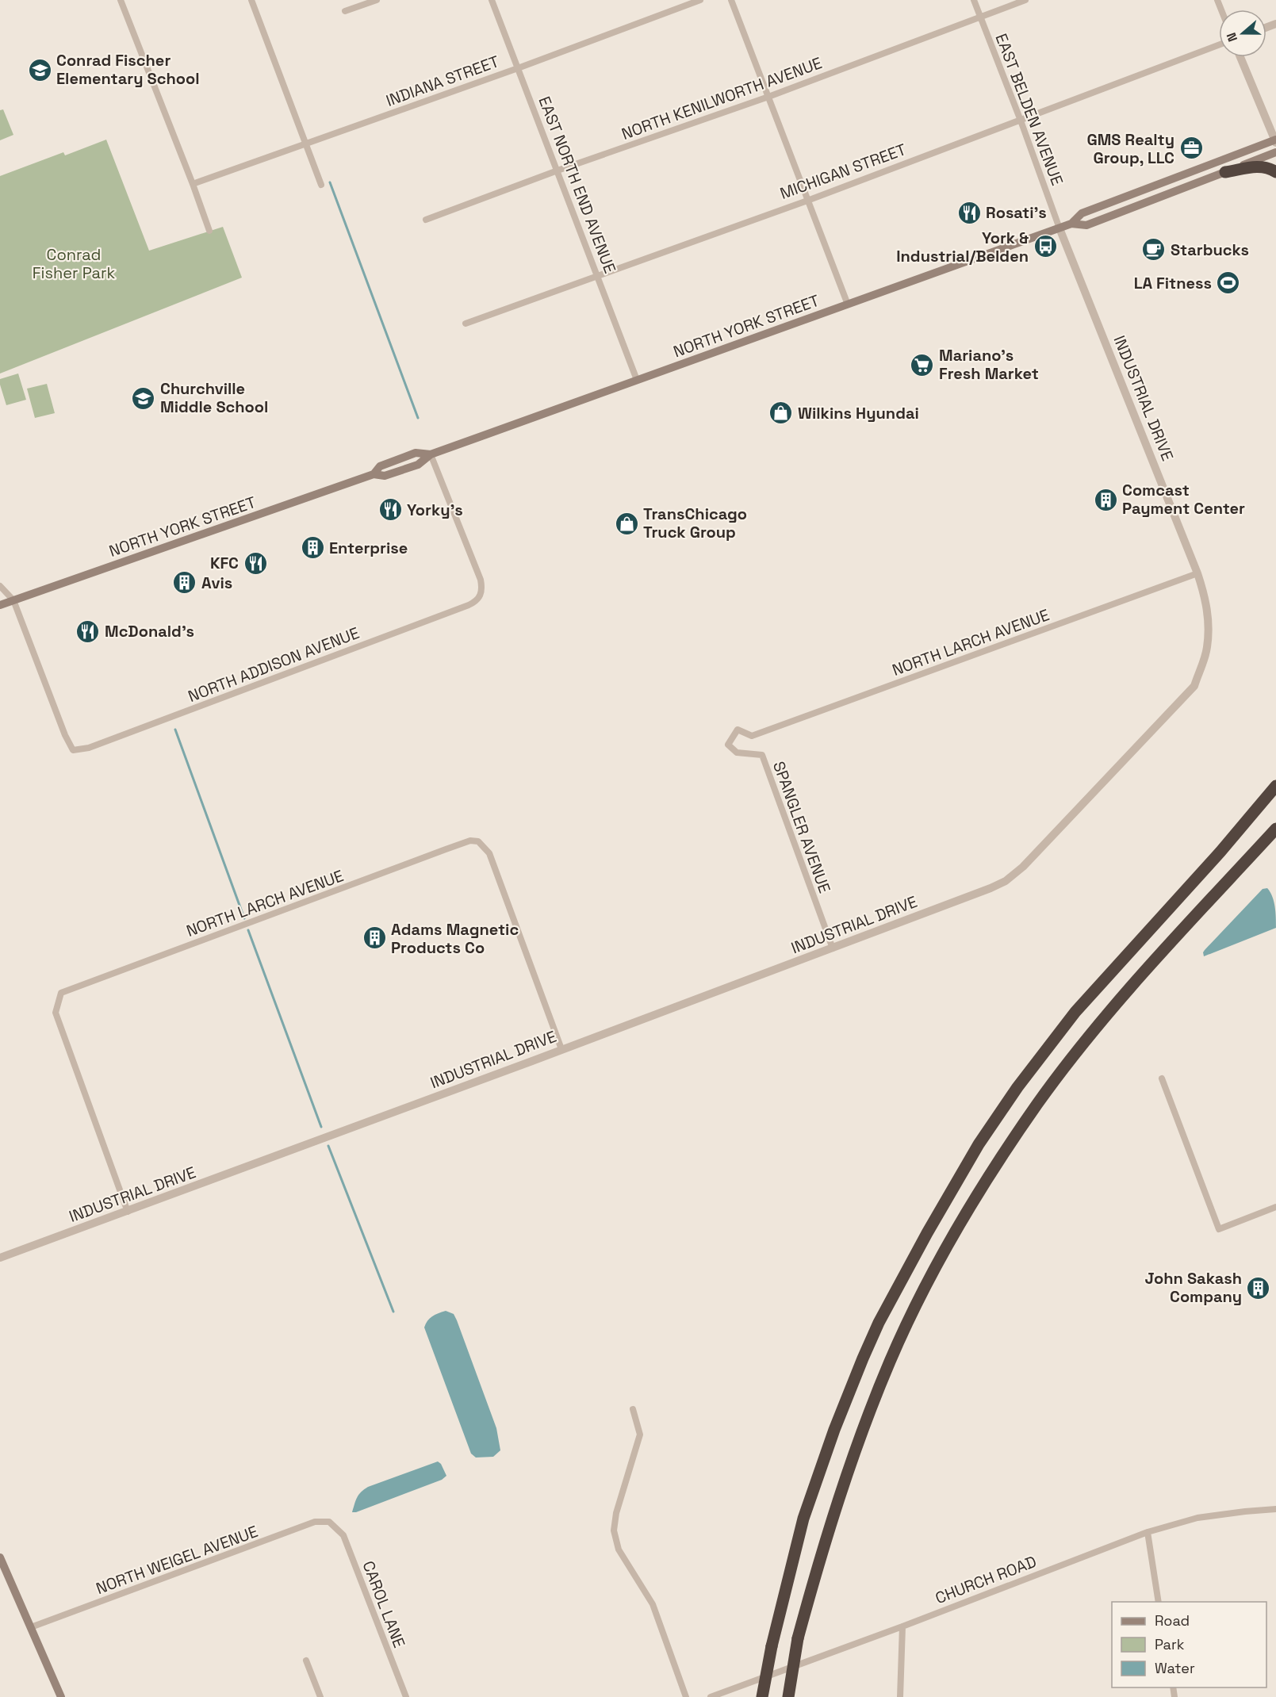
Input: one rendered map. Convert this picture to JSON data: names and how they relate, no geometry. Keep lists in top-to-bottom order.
{
  "streets": {
    "main road": ["NORTH YORK STREET"],
    "street": [
      "INDIANA STREET",
      "NORTH KENILWORTH AVENUE",
      "EAST BELDEN AVENUE",
      "MICHIGAN STREET",
      "EAST NORTH END AVENUE",
      "INDUSTRIAL DRIVE",
      "NORTH LARCH AVENUE",
      "NORTH ADDISON AVENUE",
      "SPANGLER AVENUE",
      "NORTH WEIGEL AVENUE",
      "CHURCH ROAD",
      "CAROL LANE"
    ]
  },
  "crossings": [
    ["INDIANA STREET", "EAST NORTH END AVENUE"],
    ["NORTH KENILWORTH AVENUE", "EAST BELDEN AVENUE"],
    ["NORTH KENILWORTH AVENUE", "EAST NORTH END AVENUE"],
    ["EAST BELDEN AVENUE", "MICHIGAN STREET"],
    ["EAST BELDEN AVENUE", "NORTH YORK STREET"],
    ["EAST BELDEN AVENUE", "INDUSTRIAL DRIVE"],
    ["MICHIGAN STREET", "EAST NORTH END AVENUE"],
    ["EAST NORTH END AVENUE", "NORTH YORK STREET"],
    ["NORTH YORK STREET", "INDUSTRIAL DRIVE"],
    ["NORTH YORK STREET", "NORTH ADDISON AVENUE"],
    ["INDUSTRIAL DRIVE", "NORTH LARCH AVENUE"],
    ["INDUSTRIAL DRIVE", "SPANGLER AVENUE"],
    ["NORTH LARCH AVENUE", "SPANGLER AVENUE"],
    ["NORTH WEIGEL AVENUE", "CAROL LANE"]
  ],
  "parks": ["Conrad Fisher Park"],
  "places": {
    "school or university": ["Conrad Fischer Elementary School", "Churchville Middle School"],
    "office": ["GMS Realty Group, LLC"],
    "restaurant": [
      "Rosati's",
      "Yorky's",
      "KFC",
      "McDonald's"
    ],
    "bus stop": ["York & Industrial/Belden"],
    "cafe": ["Starbucks"],
    "sports": ["LA Fitness"],
    "supermarket": ["Mariano's Fresh Market"],
    "shop": ["Wilkins Hyundai", "TransChicago Truck Group"],
    "building": [
      "Comcast Payment Center",
      "Enterprise",
      "Avis",
      "Adams Magnetic Products Co",
      "John Sakash Company"
    ]
  },
  "legend": ["Road", "Park", "Water"],
  "north": "left"
}
